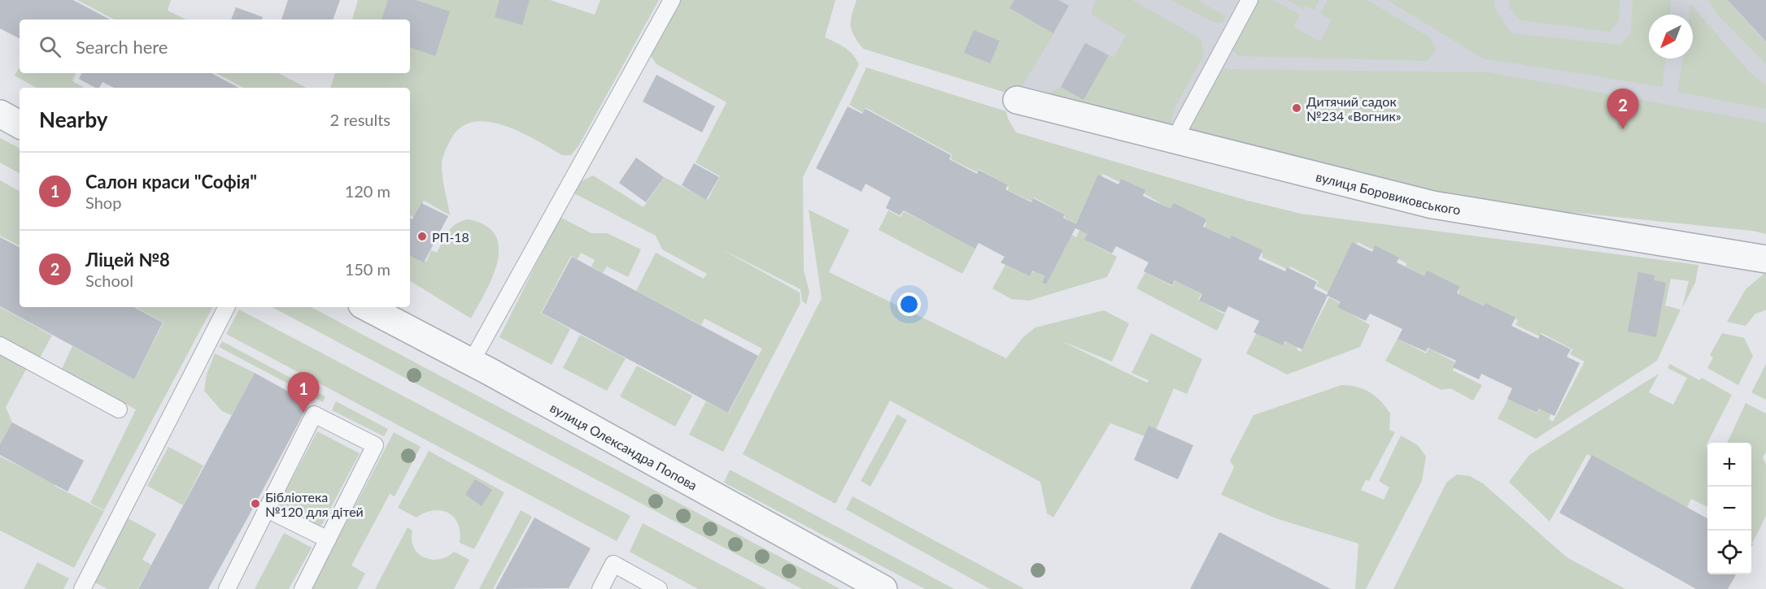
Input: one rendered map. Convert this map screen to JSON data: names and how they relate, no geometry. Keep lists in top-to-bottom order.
{
  "streets": {
    "street": ["вулиця Боровиковського", "вулиця Олександра Попова"]
  },
  "places": ["Дитячий садок №234 «Вогник»", "РП-18", "Бібліотека №120 для дітей"],
  "north": "bottom left",
  "page": {
    "search": "Search here",
    "heading": ["Nearby", "2 results"],
    "pins": ["2", "1"],
    "list": [
      {
        "mark": "1",
        "name": "Салон краси \"Софія\"",
        "note": "Shop",
        "value": "120 m"
      },
      {
        "mark": "2",
        "name": "Ліцей №8",
        "note": "School",
        "value": "150 m"
      }
    ],
    "map_buttons": ["+", "−"]
  }
}
